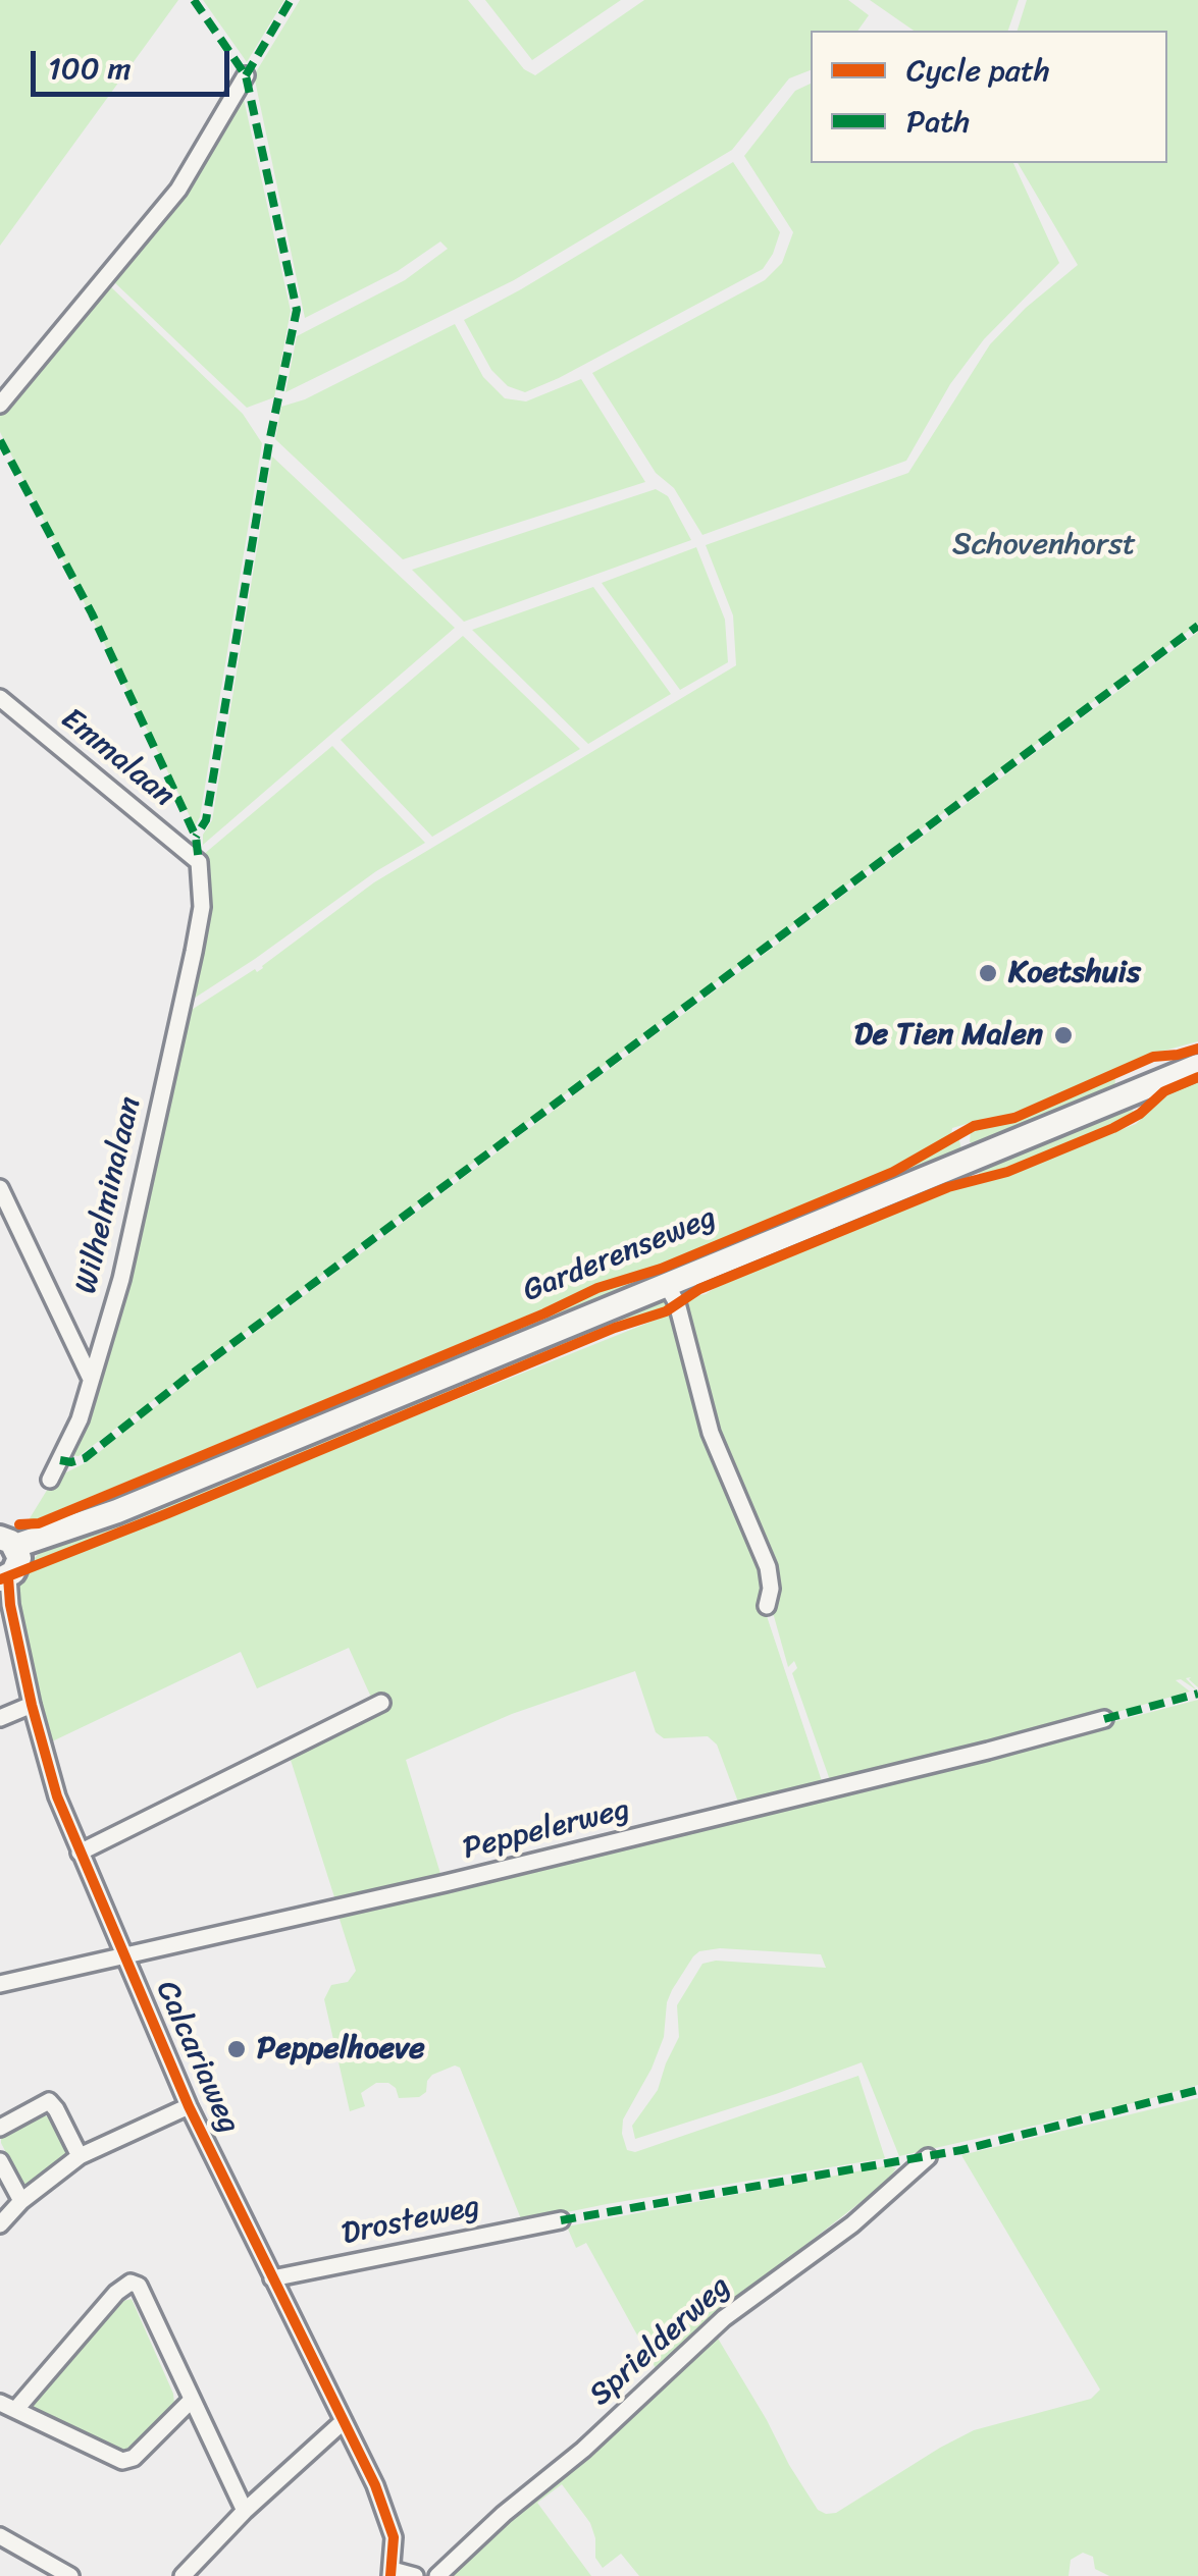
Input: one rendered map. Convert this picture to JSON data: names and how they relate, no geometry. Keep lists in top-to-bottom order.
{
  "streets": {
    "main road": ["Garderenseweg"],
    "street": [
      "Emmalaan",
      "Wilhelminalaan",
      "Peppelerweg",
      "Calcariaweg",
      "Drosteweg",
      "Sprielderweg"
    ]
  },
  "crossings": [
    ["Emmalaan", "Wilhelminalaan"],
    ["Peppelerweg", "Calcariaweg"],
    ["Calcariaweg", "Drosteweg"]
  ],
  "parks": ["Schovenhorst"],
  "places": ["Koetshuis", "De Tien Malen", "Peppelhoeve"],
  "legend": ["Cycle path", "Path"],
  "scale_bar": "100 m"
}
